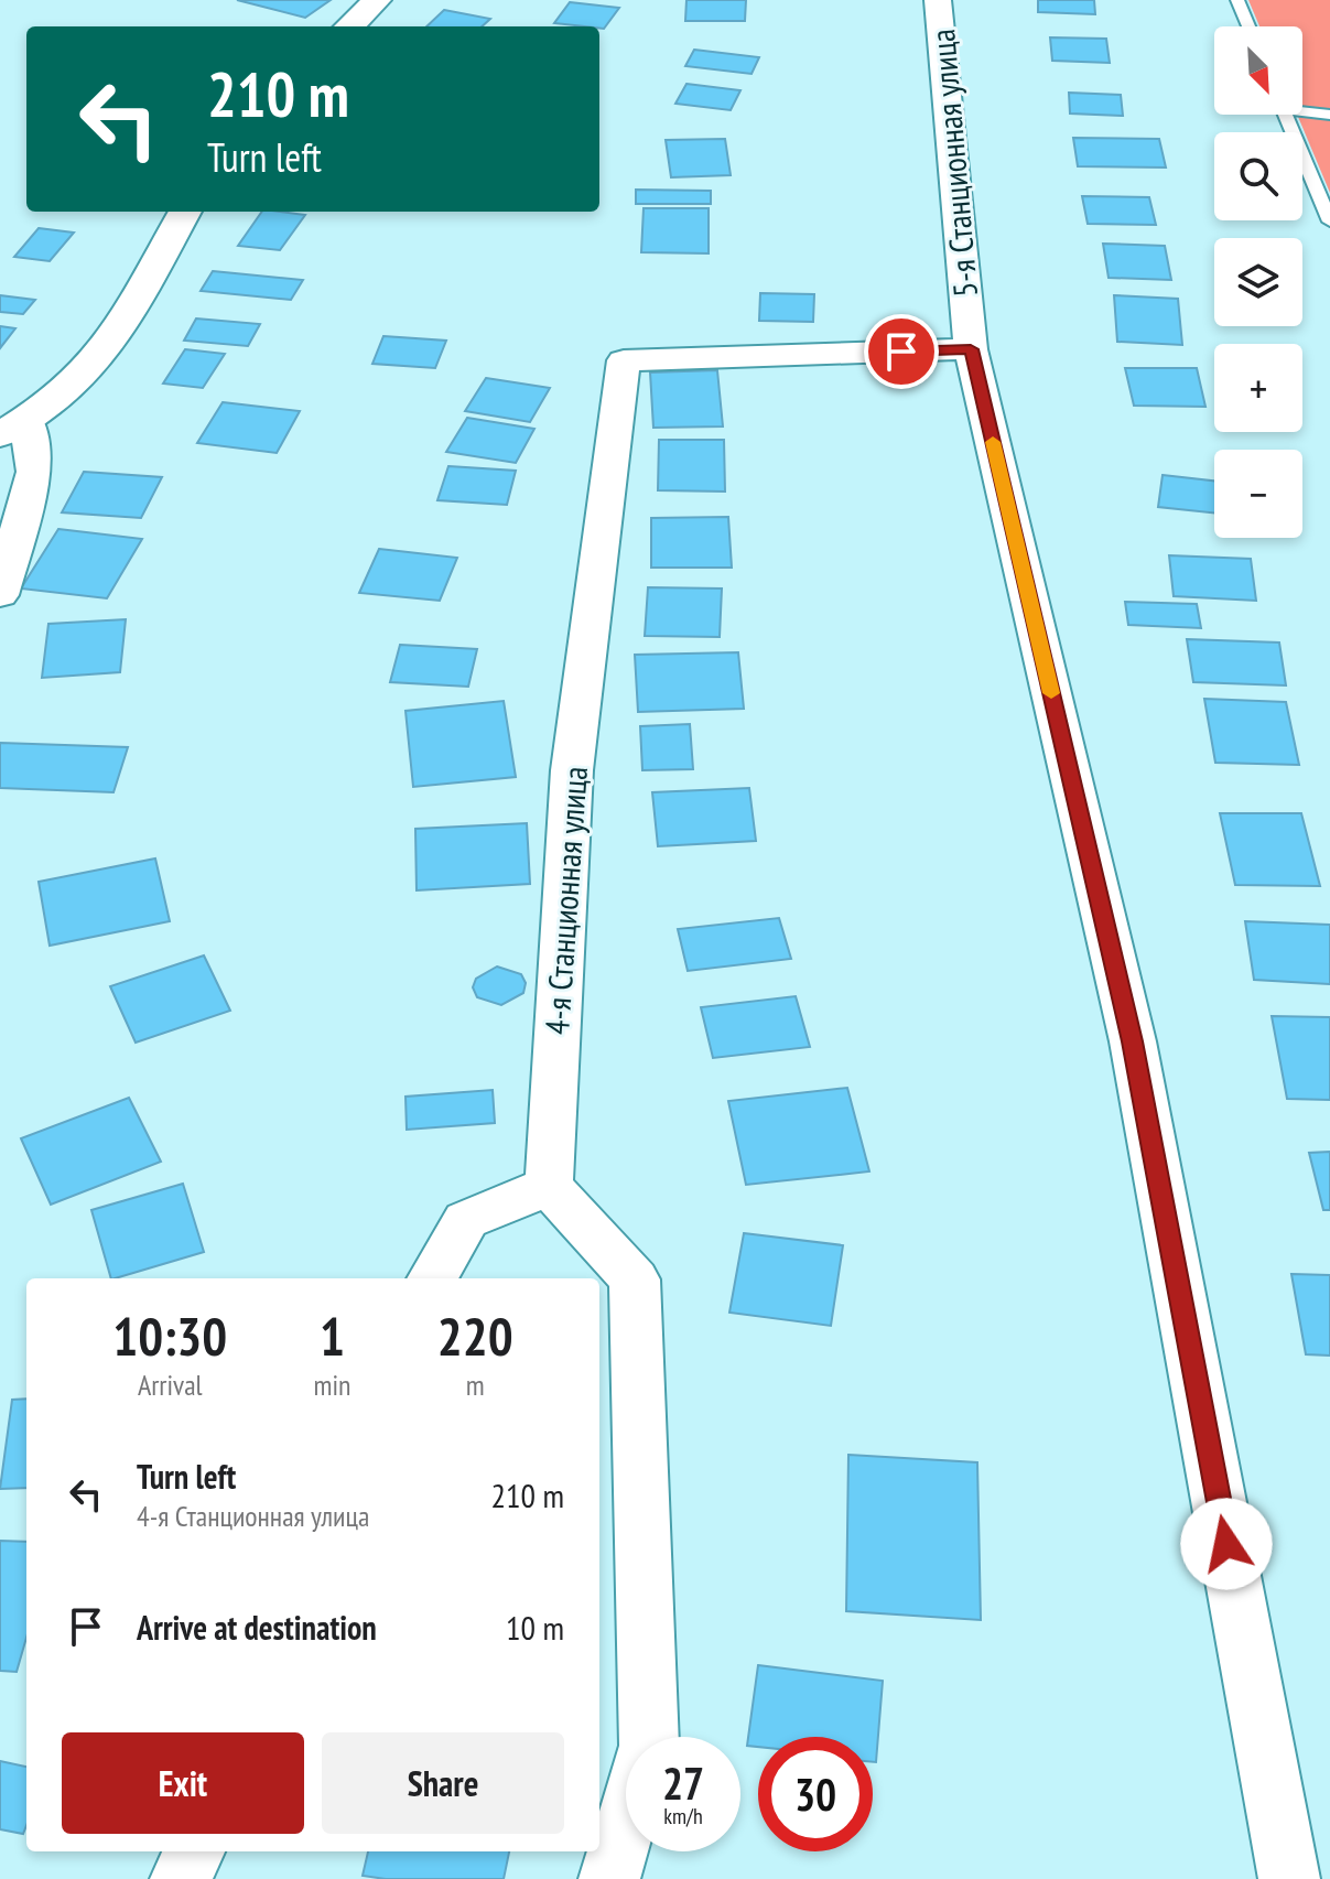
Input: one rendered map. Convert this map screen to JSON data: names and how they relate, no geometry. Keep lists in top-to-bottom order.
{
  "streets": {
    "street": ["5-я Станционная улица", "4-я Станционная улица"]
  },
  "crossings": [
    ["5-я Станционная улица", "4-я Станционная улица"]
  ],
  "north": "bottom right",
  "page": {
    "map_buttons": ["+", "−"],
    "turn": ["210 m", "Turn left"],
    "eta": [
      "10:30",
      "Arrival",
      "1",
      "min",
      "220",
      "m"
    ],
    "list": [
      {
        "name": "Turn left",
        "note": "4-я Станционная улица",
        "value": "210 m"
      },
      {
        "name": "Arrive at destination",
        "value": "10 m"
      }
    ],
    "buttons": ["Exit", "Share"],
    "speed": "27 km/h",
    "limit": "30"
  }
}
